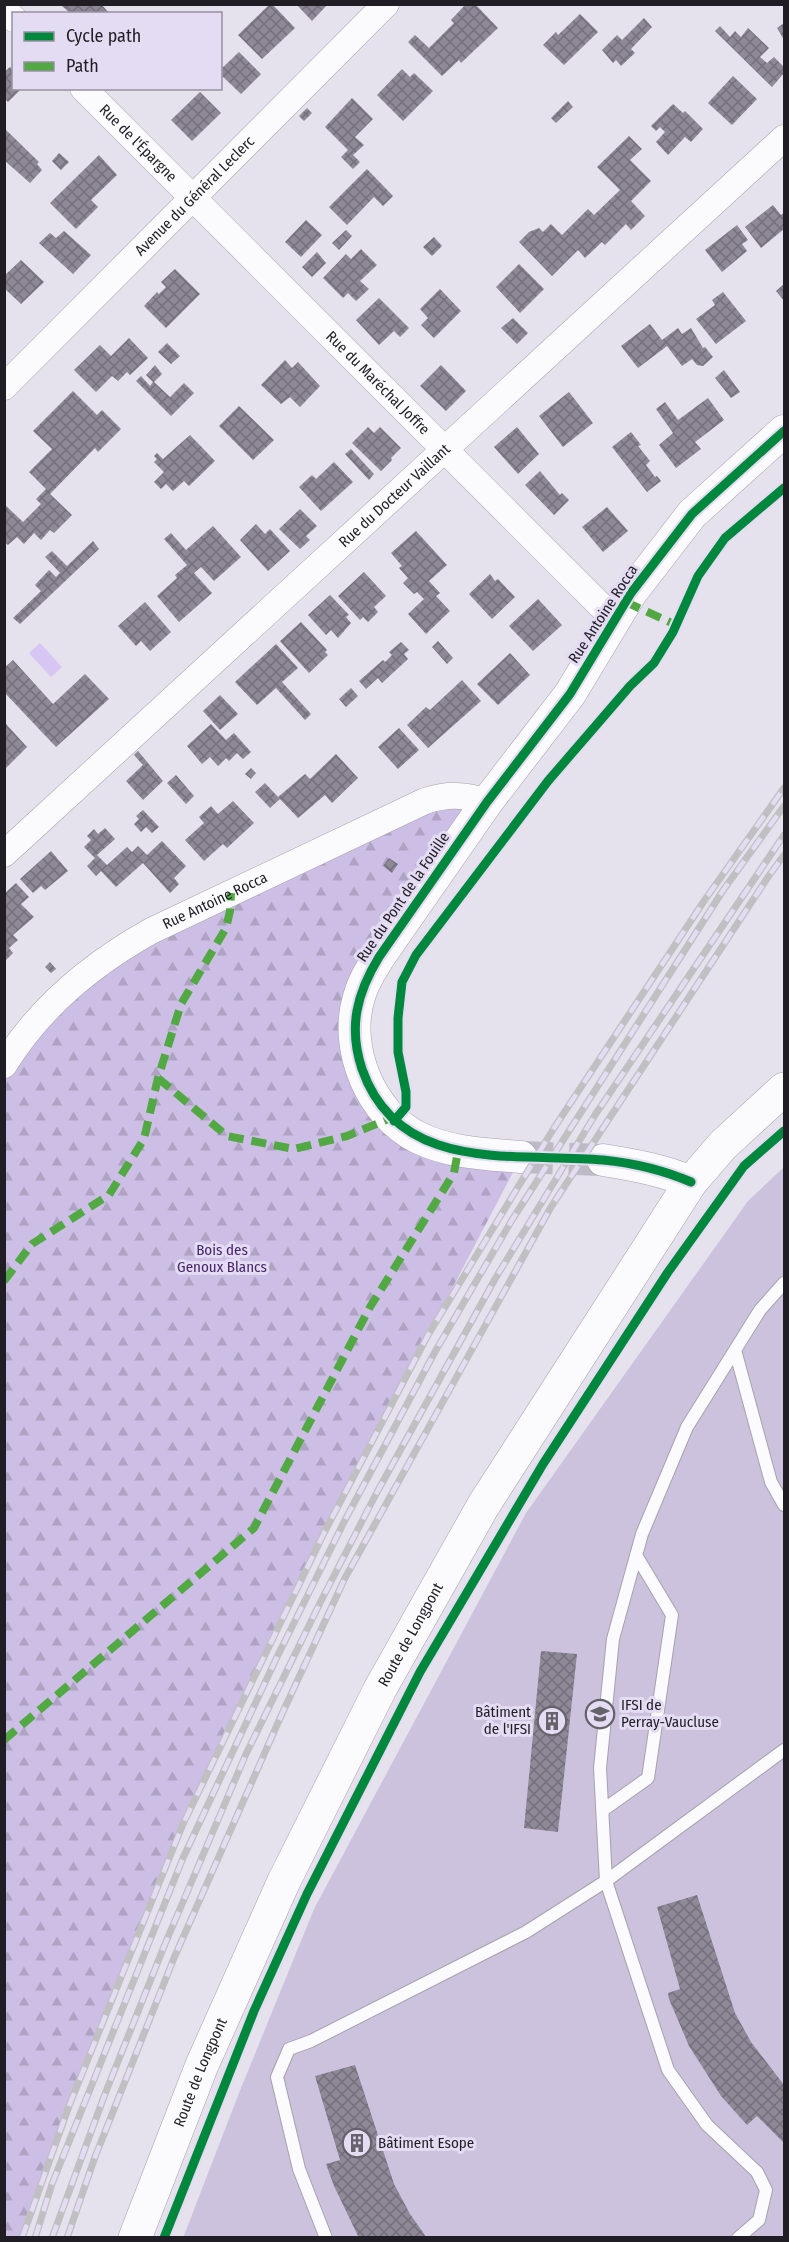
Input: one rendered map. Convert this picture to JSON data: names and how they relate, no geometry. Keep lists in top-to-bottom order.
{
  "streets": {
    "main road": ["Route de Longpont"],
    "street": [
      "Rue de l'Épargne",
      "Avenue du Général Leclerc",
      "Rue du Maréchal Joffre",
      "Rue du Docteur Vaillant",
      "Rue Antoine Rocca",
      "Rue du Pont de la Fouille"
    ]
  },
  "crossings": [
    ["Rue de l'Épargne", "Avenue du Général Leclerc"],
    ["Rue de l'Épargne", "Rue du Maréchal Joffre"],
    ["Avenue du Général Leclerc", "Rue du Maréchal Joffre"],
    ["Rue du Maréchal Joffre", "Rue du Docteur Vaillant"],
    ["Rue du Maréchal Joffre", "Rue Antoine Rocca"],
    ["Rue Antoine Rocca", "Rue du Pont de la Fouille"]
  ],
  "parks": ["Bois des Genoux Blancs"],
  "places": {
    "school or university": ["IFSI de Perray-Vaucluse"],
    "building": ["Bâtiment de l'IFSI", "Bâtiment Esope"]
  },
  "legend": ["Cycle path", "Path"]
}
